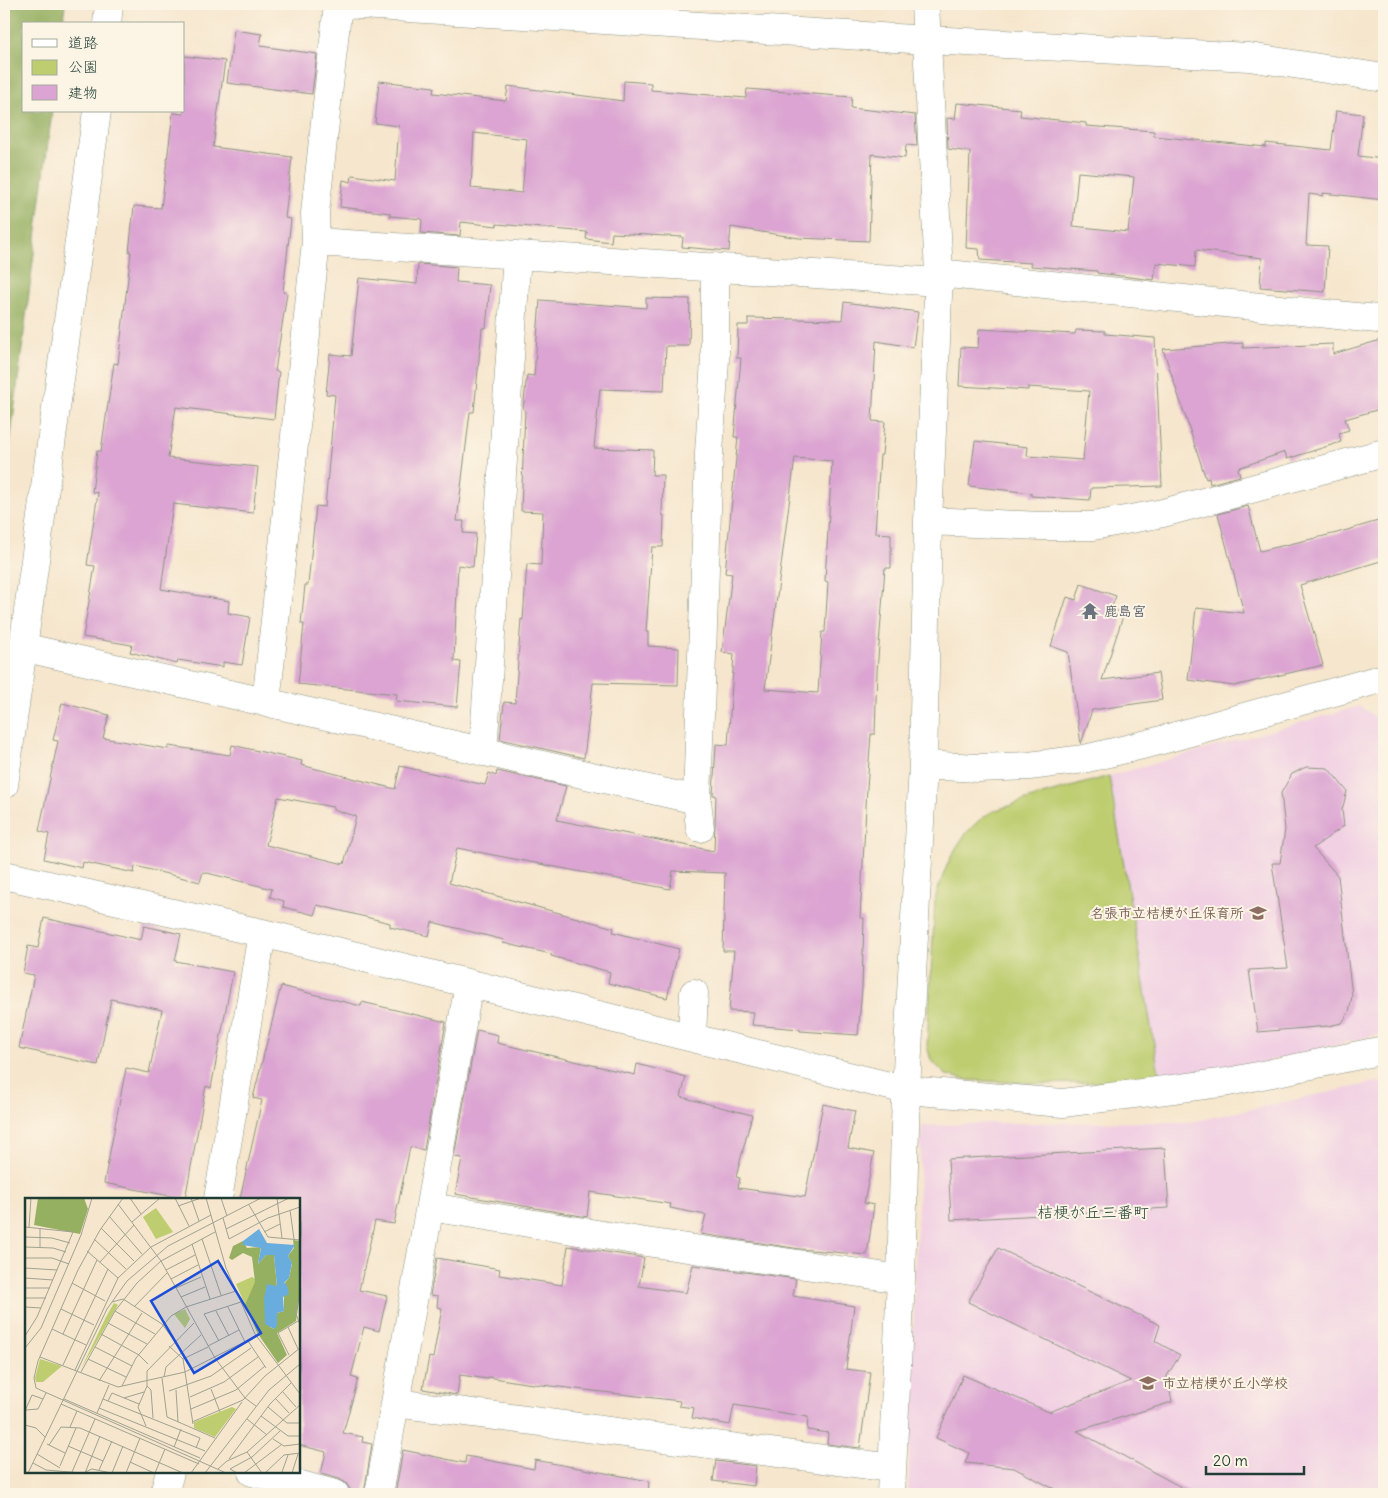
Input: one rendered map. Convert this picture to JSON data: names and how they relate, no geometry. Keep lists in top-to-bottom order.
{
  "districts": ["桔梗が丘三番町"],
  "places": {
    "temple": ["鹿島宮"],
    "school or university": ["名張市立桔梗が丘保育所", "市立桔梗が丘小学校"]
  },
  "legend": ["道路", "公園", "建物"],
  "scale_bar": "20 m"
}
